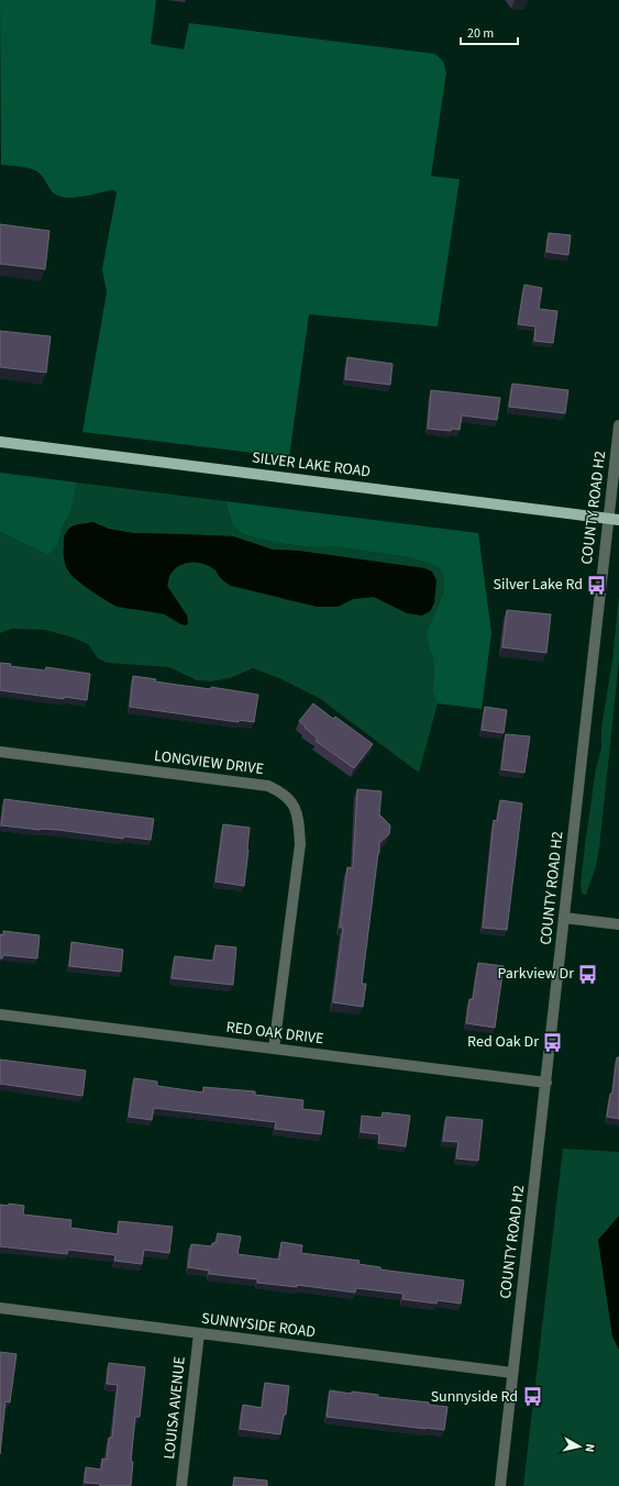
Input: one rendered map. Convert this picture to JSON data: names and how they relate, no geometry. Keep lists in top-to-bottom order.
{
  "streets": {
    "main road": ["SILVER LAKE ROAD"],
    "street": [
      "COUNTY ROAD H2",
      "LONGVIEW DRIVE",
      "RED OAK DRIVE",
      "SUNNYSIDE ROAD",
      "LOUISA AVENUE"
    ]
  },
  "crossings": [
    ["SILVER LAKE ROAD", "COUNTY ROAD H2"],
    ["COUNTY ROAD H2", "RED OAK DRIVE"],
    ["COUNTY ROAD H2", "SUNNYSIDE ROAD"],
    ["LONGVIEW DRIVE", "RED OAK DRIVE"],
    ["SUNNYSIDE ROAD", "LOUISA AVENUE"]
  ],
  "places": {
    "bus stop": [
      "Silver Lake Rd",
      "Parkview Dr",
      "Red Oak Dr",
      "Sunnyside Rd"
    ]
  },
  "scale_bar": "20 m",
  "north": "right"
}
